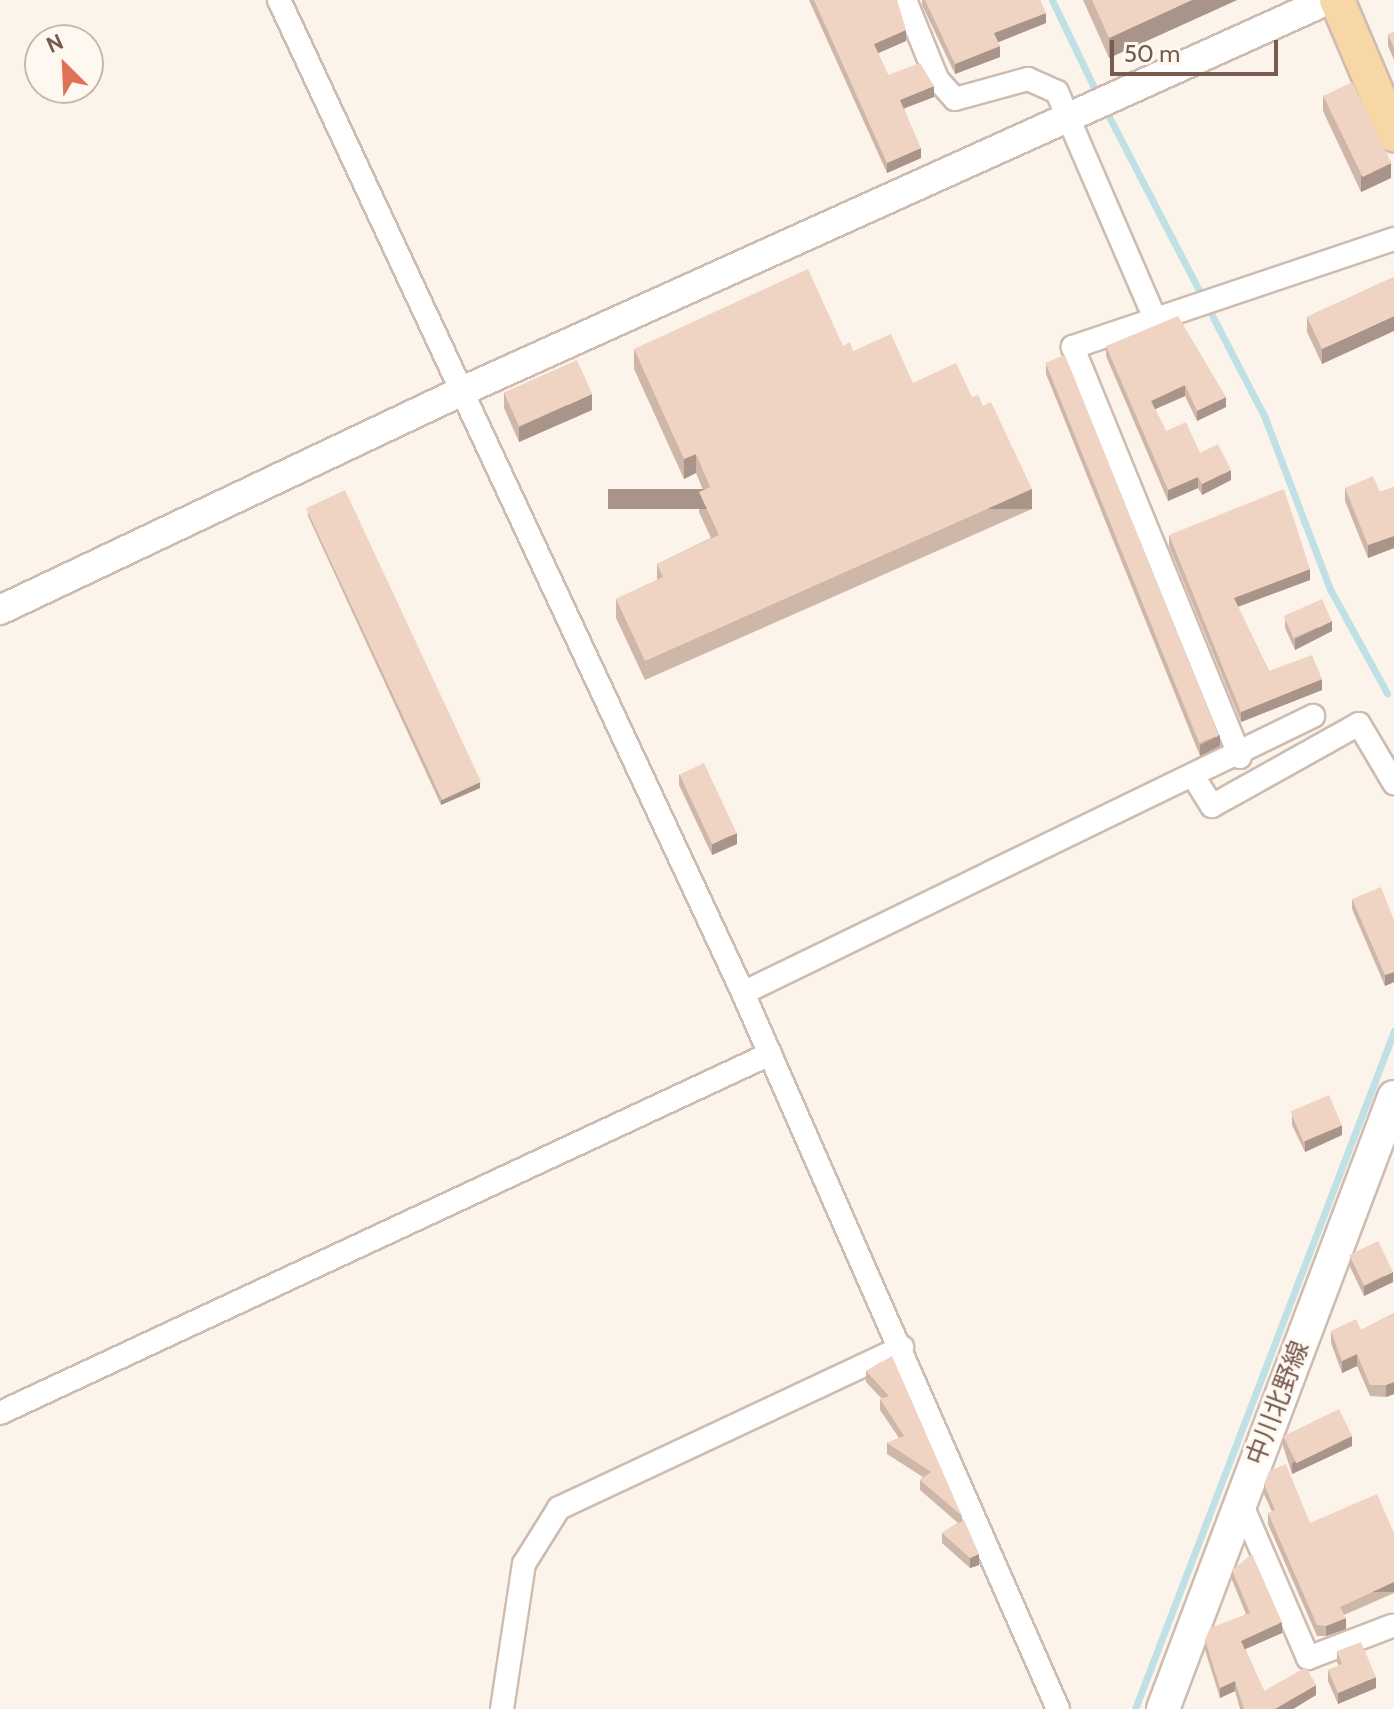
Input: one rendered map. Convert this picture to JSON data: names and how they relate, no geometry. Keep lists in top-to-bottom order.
{
  "streets": {
    "main road": ["中川北野線"]
  },
  "scale_bar": "50 m",
  "north": "top left"
}
